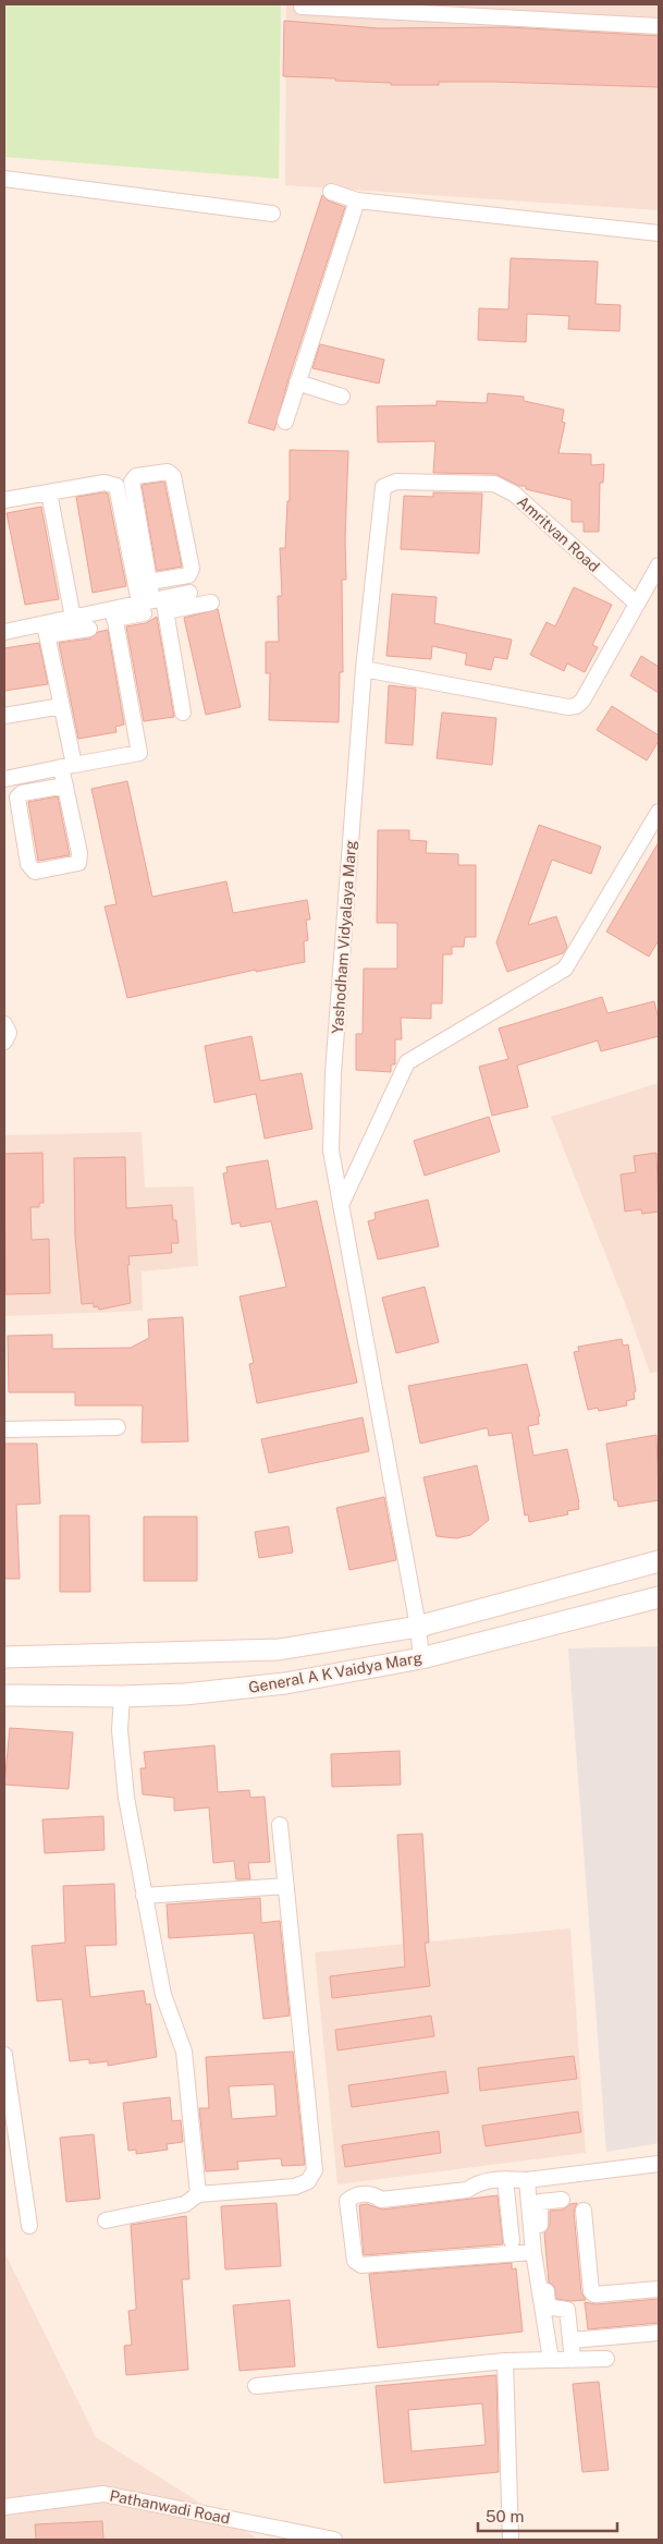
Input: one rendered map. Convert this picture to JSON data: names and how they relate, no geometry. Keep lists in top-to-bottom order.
{
  "streets": {
    "main road": ["General A K Vaidya Marg"],
    "street": ["Amritvan Road", "Yashodham Vidyalaya Marg", "Pathanwadi Road"]
  },
  "crossings": [
    ["Amritvan Road", "Yashodham Vidyalaya Marg"],
    ["Yashodham Vidyalaya Marg", "General A K Vaidya Marg"]
  ],
  "scale_bar": "50 m"
}
